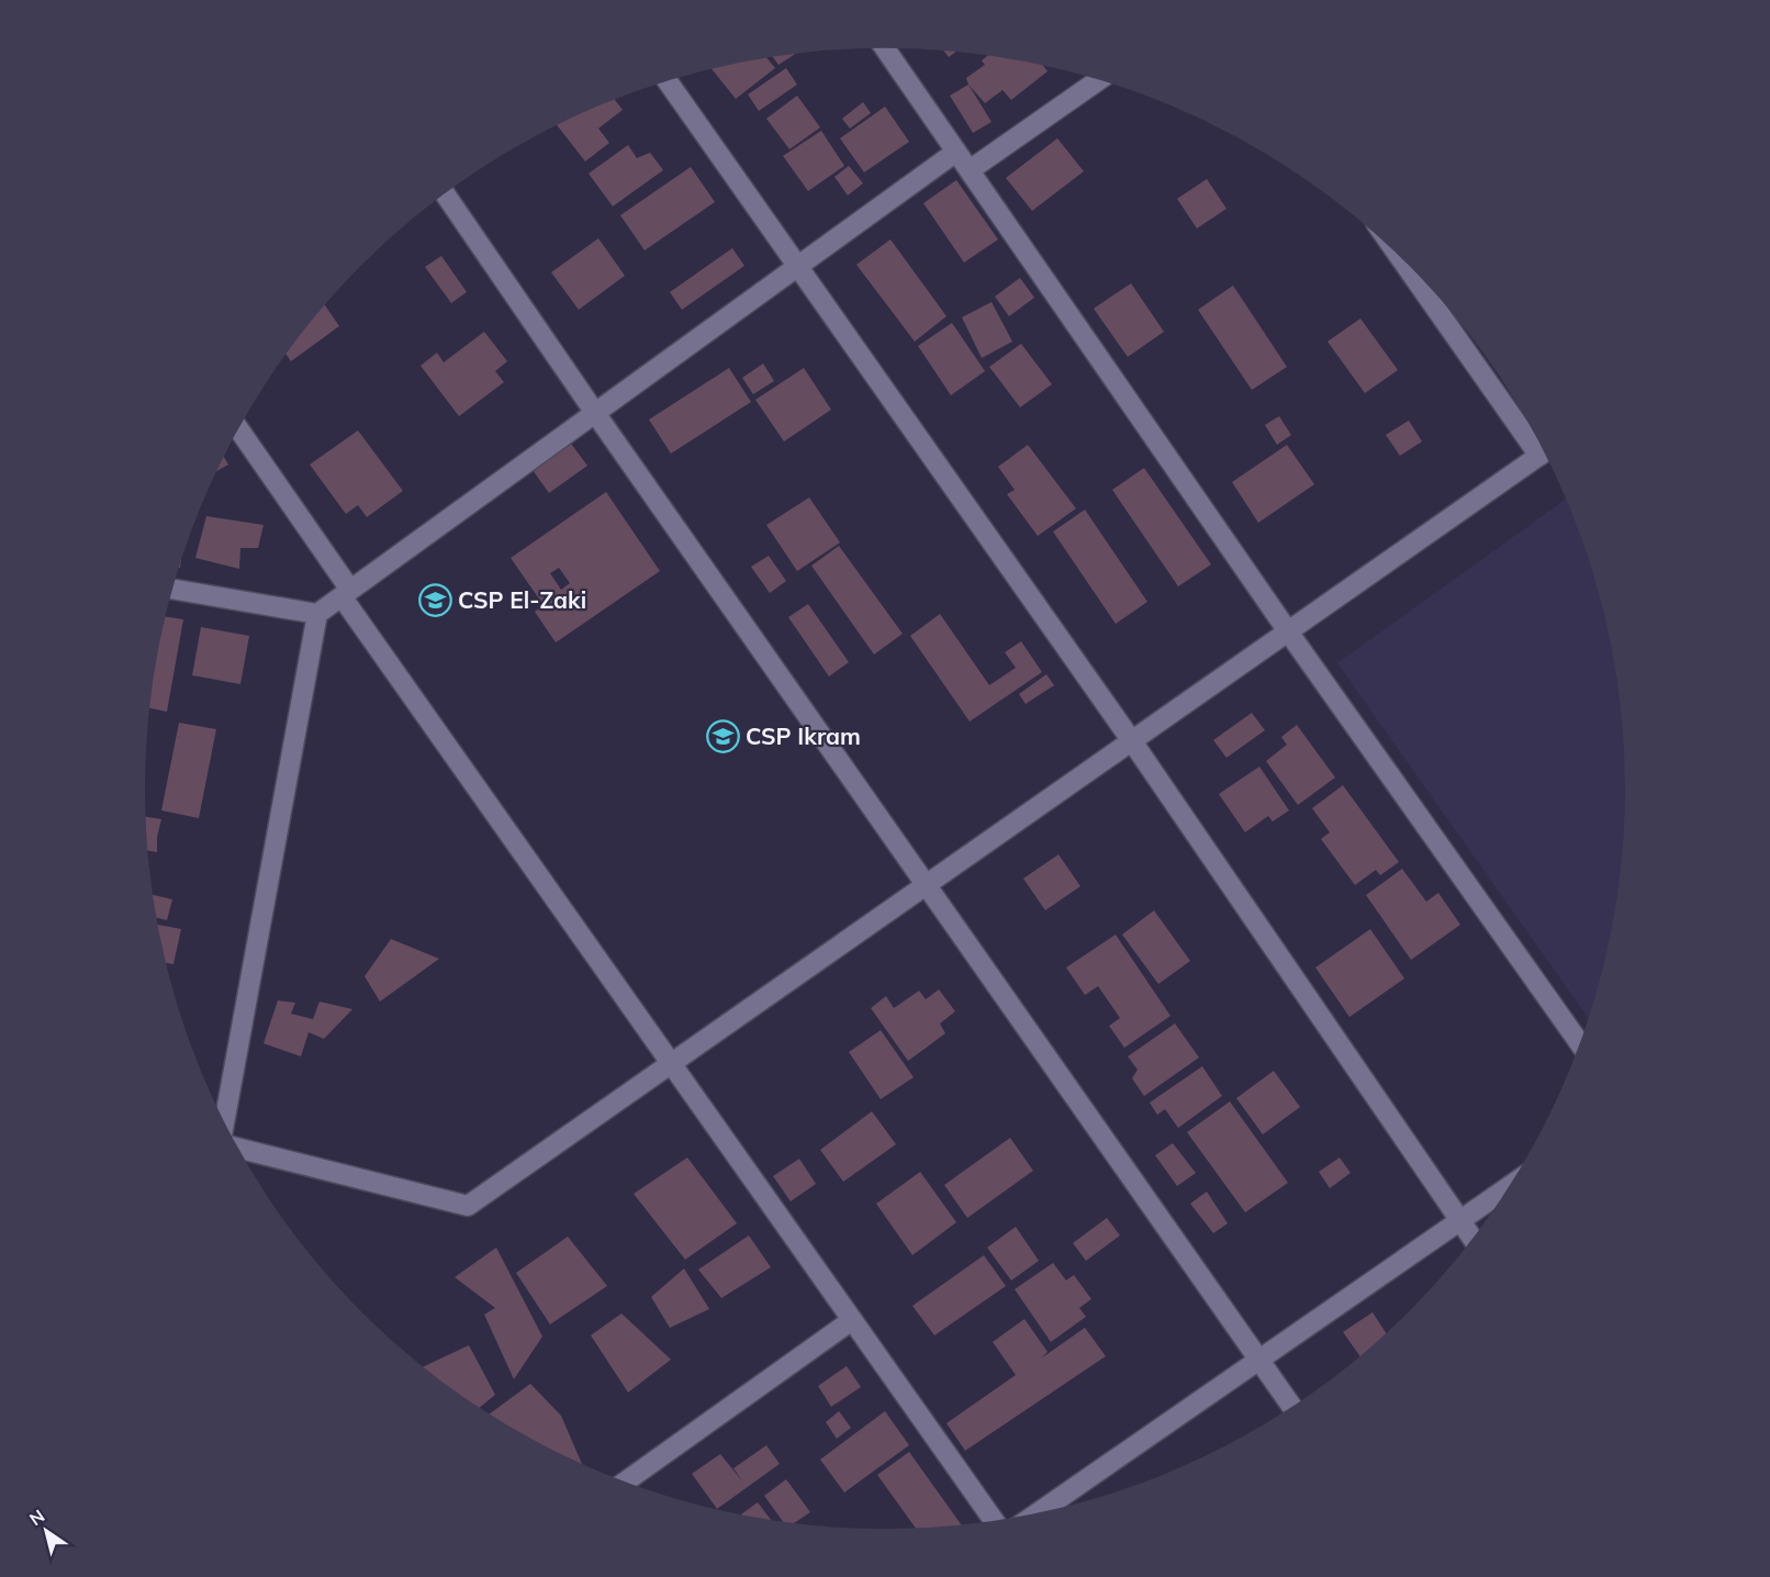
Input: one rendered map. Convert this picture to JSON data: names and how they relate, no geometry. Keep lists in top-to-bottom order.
{
  "places": {
    "school or university": ["CSP El-Zaki", "CSP Ikram"]
  },
  "north": "top left"
}
